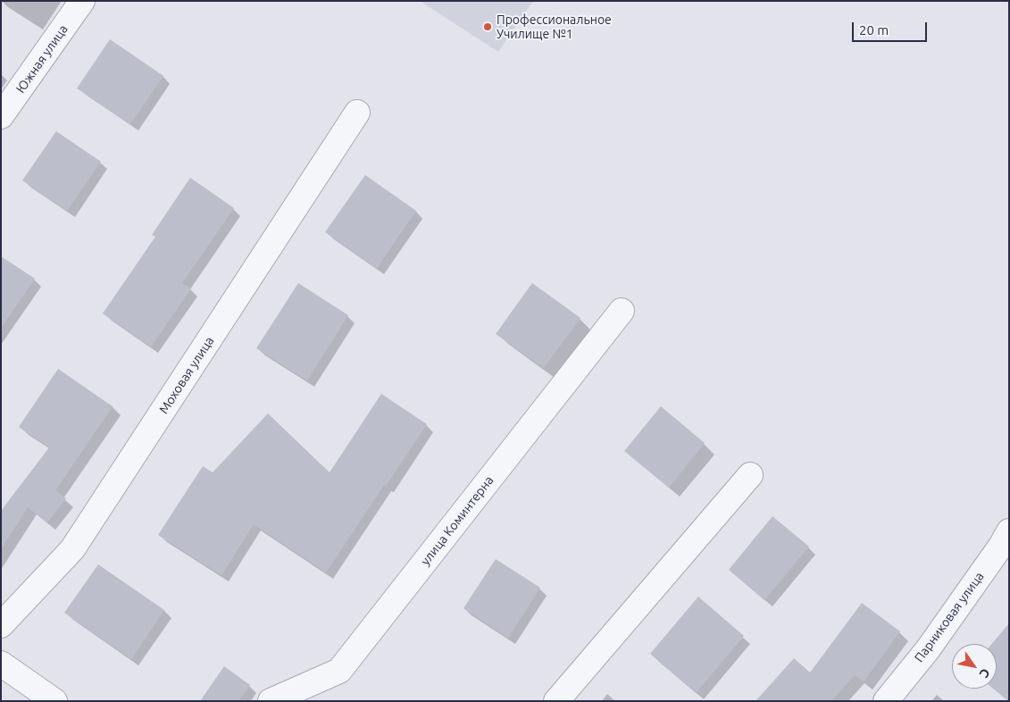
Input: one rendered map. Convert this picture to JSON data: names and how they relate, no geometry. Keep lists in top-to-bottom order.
{
  "streets": {
    "street": [
      "Южная улица",
      "Моховая улица",
      "улица Коминтерна",
      "Парниковая улица"
    ]
  },
  "places": ["Профессиональное Училище №1"],
  "scale_bar": "20 m",
  "north": "bottom right"
}
